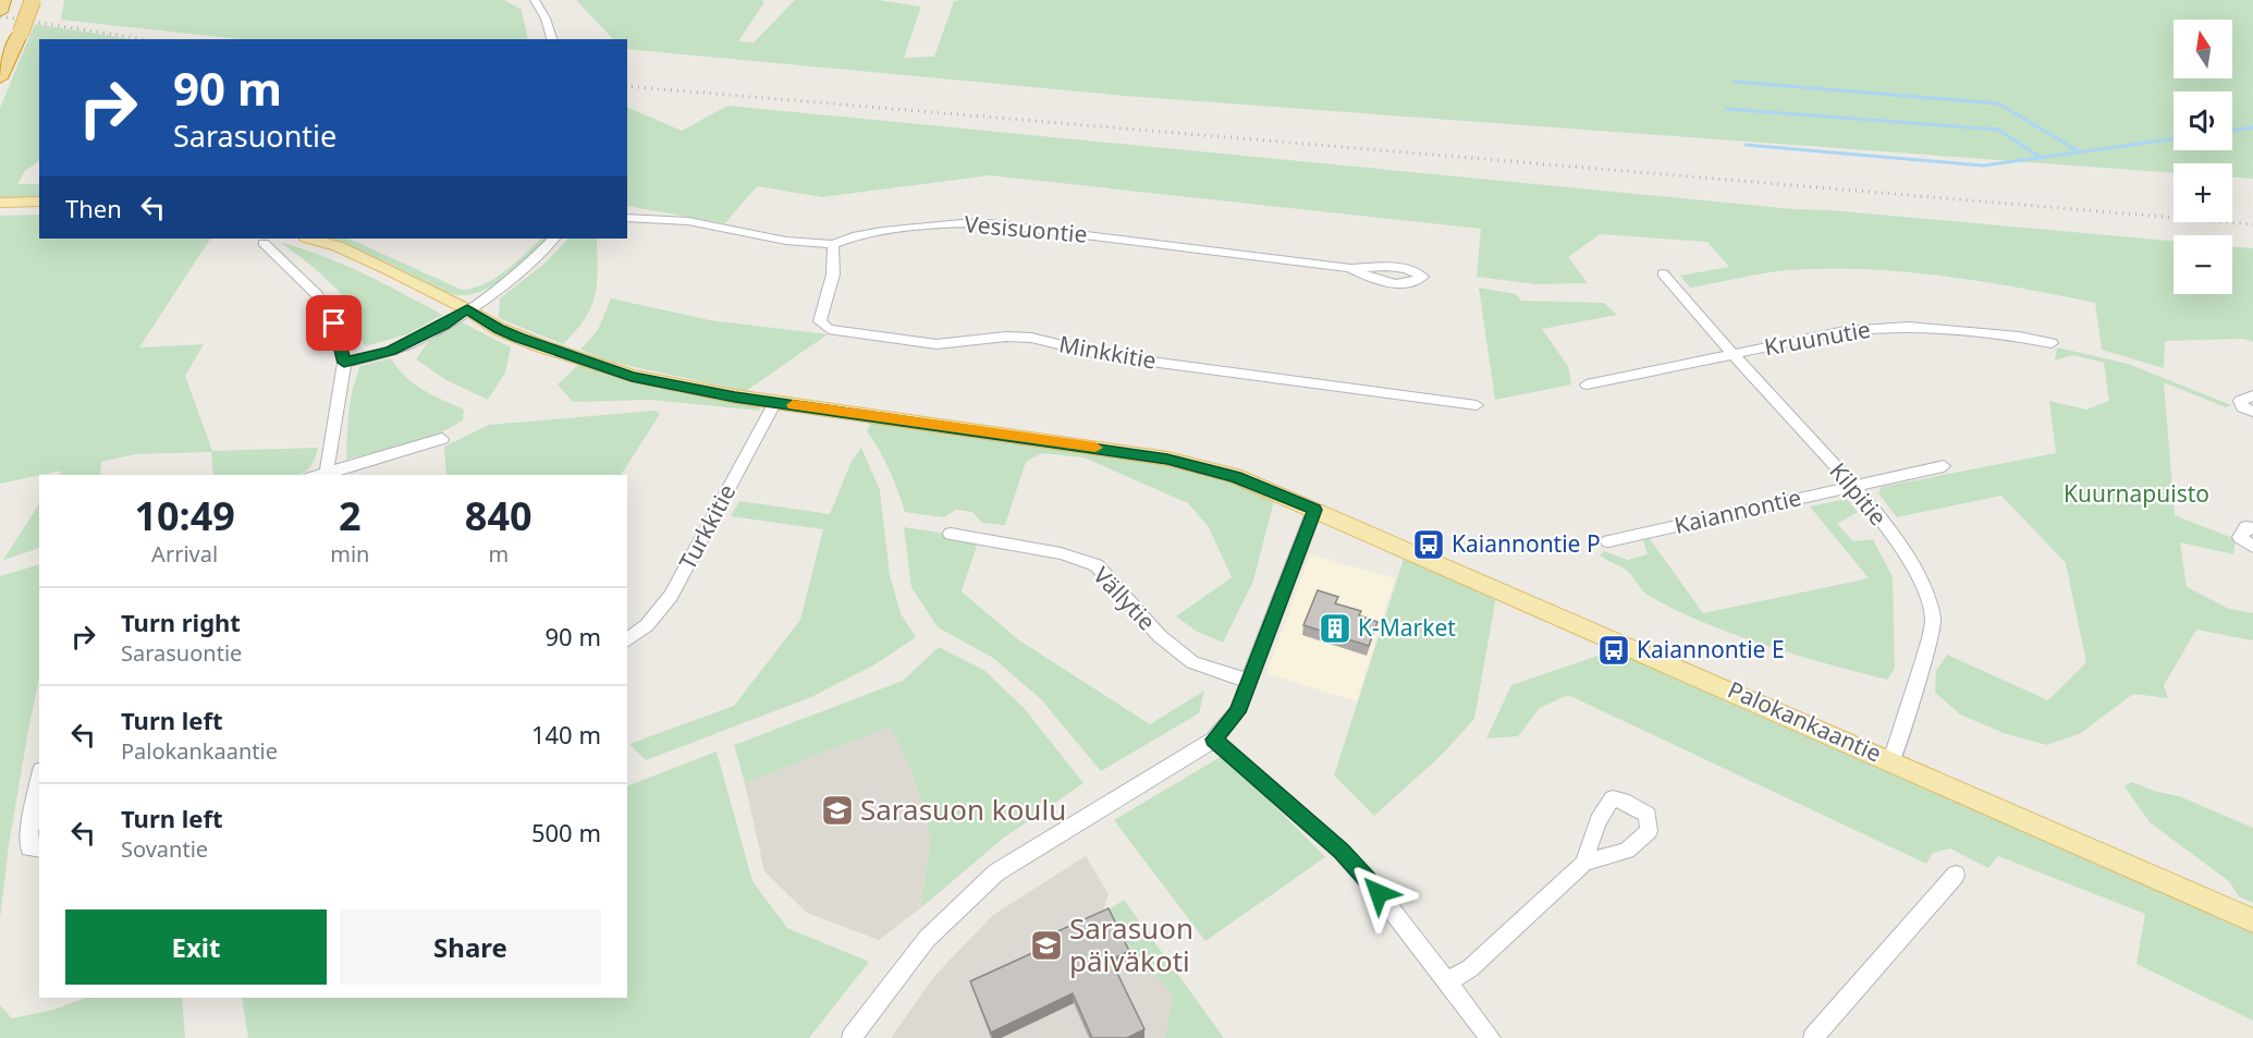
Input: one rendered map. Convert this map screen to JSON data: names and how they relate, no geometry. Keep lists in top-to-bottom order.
{
  "streets": {
    "main road": ["Palokankaantie"],
    "street": [
      "Vesisuontie",
      "Kruunutie",
      "Minkkitie",
      "Kilpitie",
      "Kaiannontie",
      "Turkkitie",
      "Vällytie"
    ]
  },
  "crossings": [
    ["Vesisuontie", "Minkkitie"],
    ["Kruunutie", "Kilpitie"],
    ["Kilpitie", "Kaiannontie"],
    ["Kilpitie", "Palokankaantie"],
    ["Turkkitie", "Palokankaantie"]
  ],
  "parks": ["Kuurnapuisto"],
  "places": {
    "bus stop": ["Kaiannontie P", "Kaiannontie E"],
    "building": ["K-Market"],
    "school or university": ["Sarasuon koulu", "Sarasuon päiväkoti"]
  },
  "north": "top",
  "page": {
    "map_buttons": ["+", "−"],
    "turn": ["90 m", "Sarasuontie"],
    "then": "Then",
    "eta": [
      "10:49",
      "Arrival",
      "2",
      "min",
      "840",
      "m"
    ],
    "list": [
      {
        "name": "Turn right",
        "note": "Sarasuontie",
        "value": "90 m"
      },
      {
        "name": "Turn left",
        "note": "Palokankaantie",
        "value": "140 m"
      },
      {
        "name": "Turn left",
        "note": "Sovantie",
        "value": "500 m"
      }
    ],
    "buttons": ["Exit", "Share"]
  }
}
